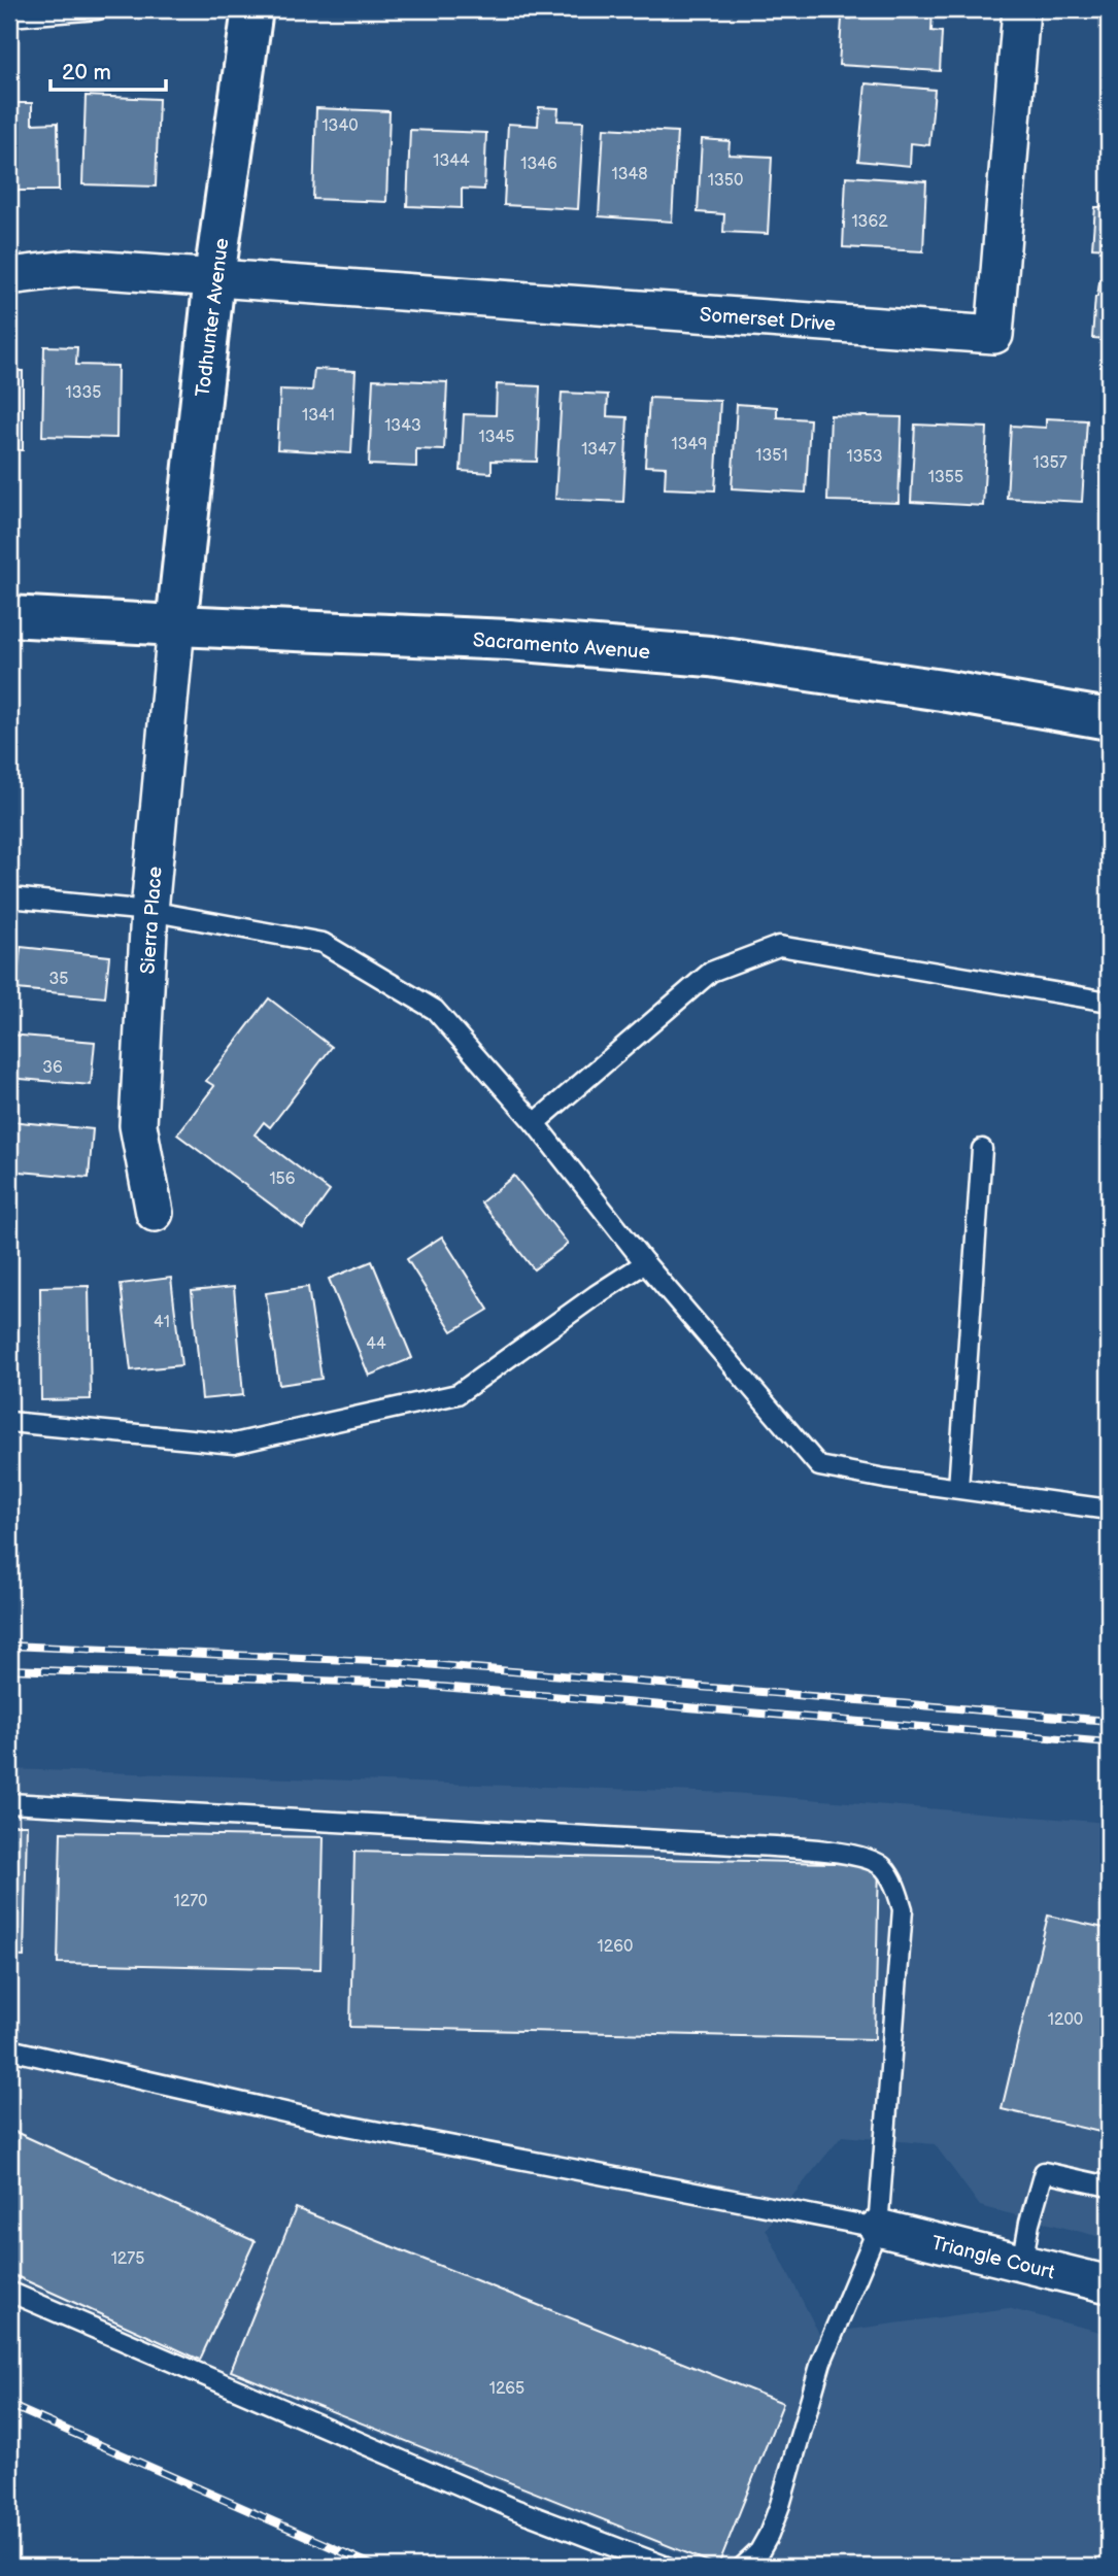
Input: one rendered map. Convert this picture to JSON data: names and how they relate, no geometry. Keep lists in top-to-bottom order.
{
  "streets": {
    "main road": ["Todhunter Avenue", "Sacramento Avenue"],
    "street": ["Somerset Drive", "Sierra Place", "Triangle Court"]
  },
  "crossings": [
    ["Todhunter Avenue", "Somerset Drive"],
    ["Todhunter Avenue", "Sacramento Avenue"],
    ["Todhunter Avenue", "Sierra Place"],
    ["Sacramento Avenue", "Sierra Place"]
  ],
  "house_numbers": [
    "1340",
    "1344",
    "1346",
    "1348",
    "1350",
    "1362",
    "1335",
    "1341",
    "1343",
    "1345",
    "1349",
    "1347",
    "1351",
    "1353",
    "1357",
    "1355",
    "35",
    "36",
    "156",
    "41",
    "44",
    "1270",
    "1260",
    "1200",
    "1275",
    "1265"
  ],
  "scale_bar": "20 m"
}
